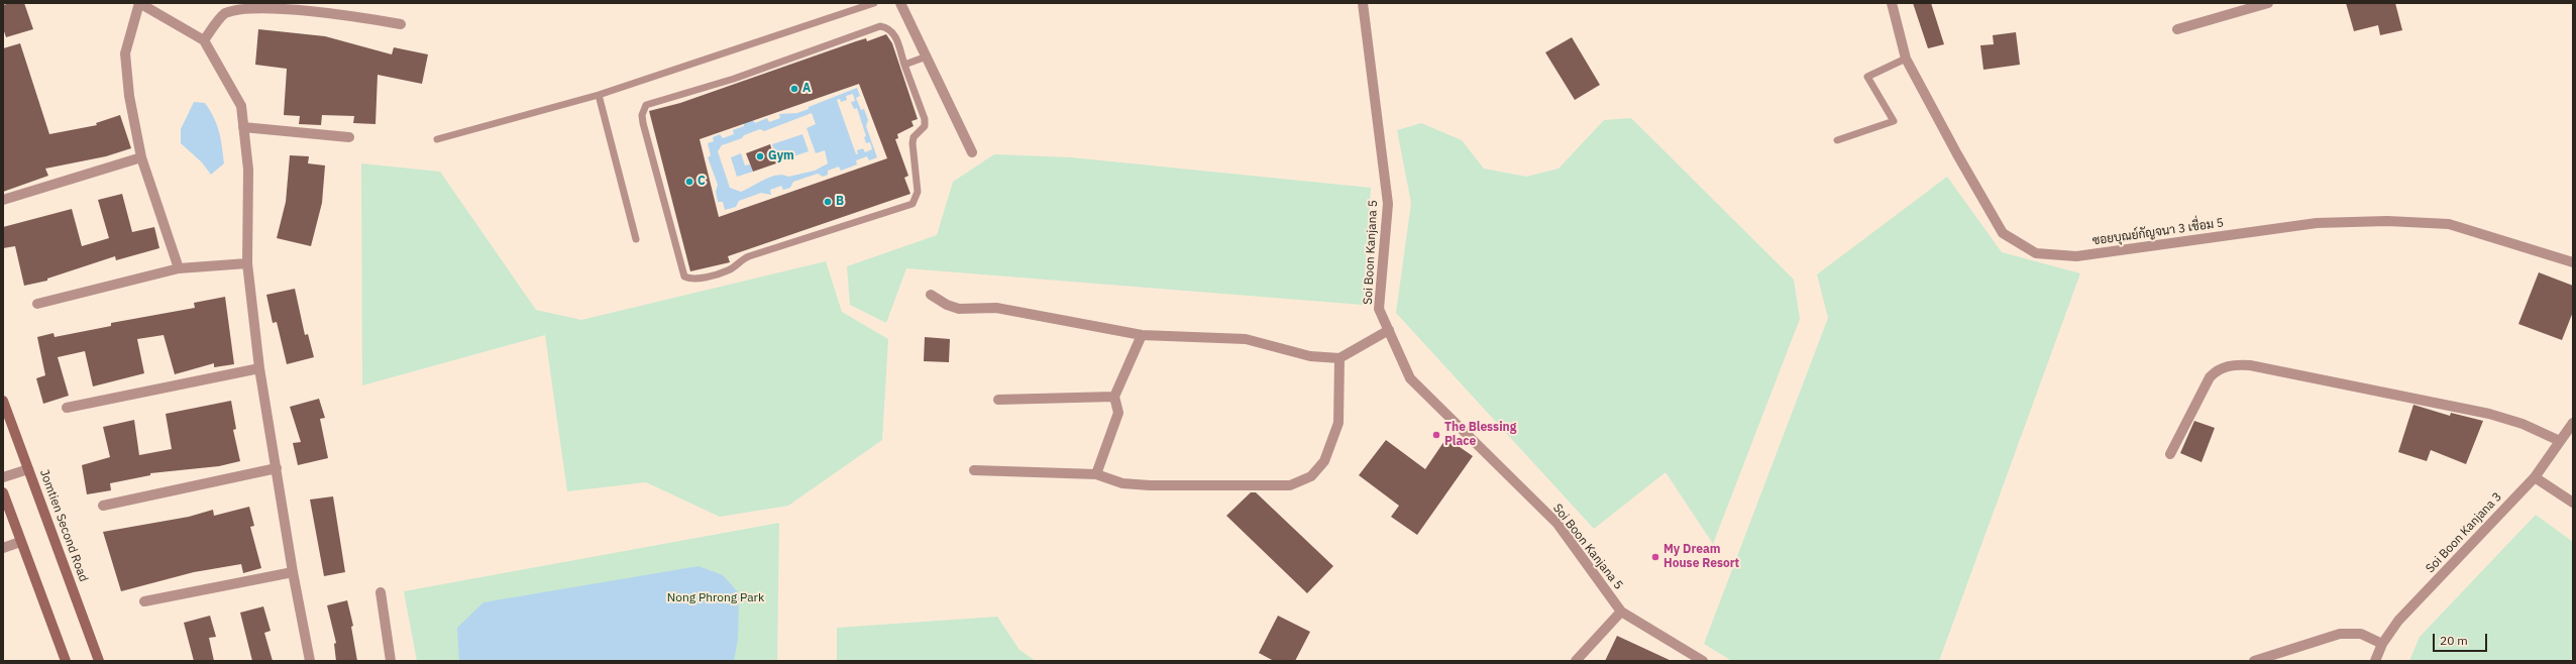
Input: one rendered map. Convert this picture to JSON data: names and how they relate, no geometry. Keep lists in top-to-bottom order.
{
  "streets": {
    "main road": ["Jomtien Second Road"],
    "street": ["ซอยบุณย์กัญจนา 3 เชื่อม 5", "Soi Boon Kanjana 5", "Soi Boon Kanjana 3"]
  },
  "parks": ["Nong Phrong Park"],
  "places": [
    "A",
    "Gym",
    "C",
    "B",
    "The Blessing Place",
    "My Dream House Resort"
  ],
  "scale_bar": "20 m"
}
